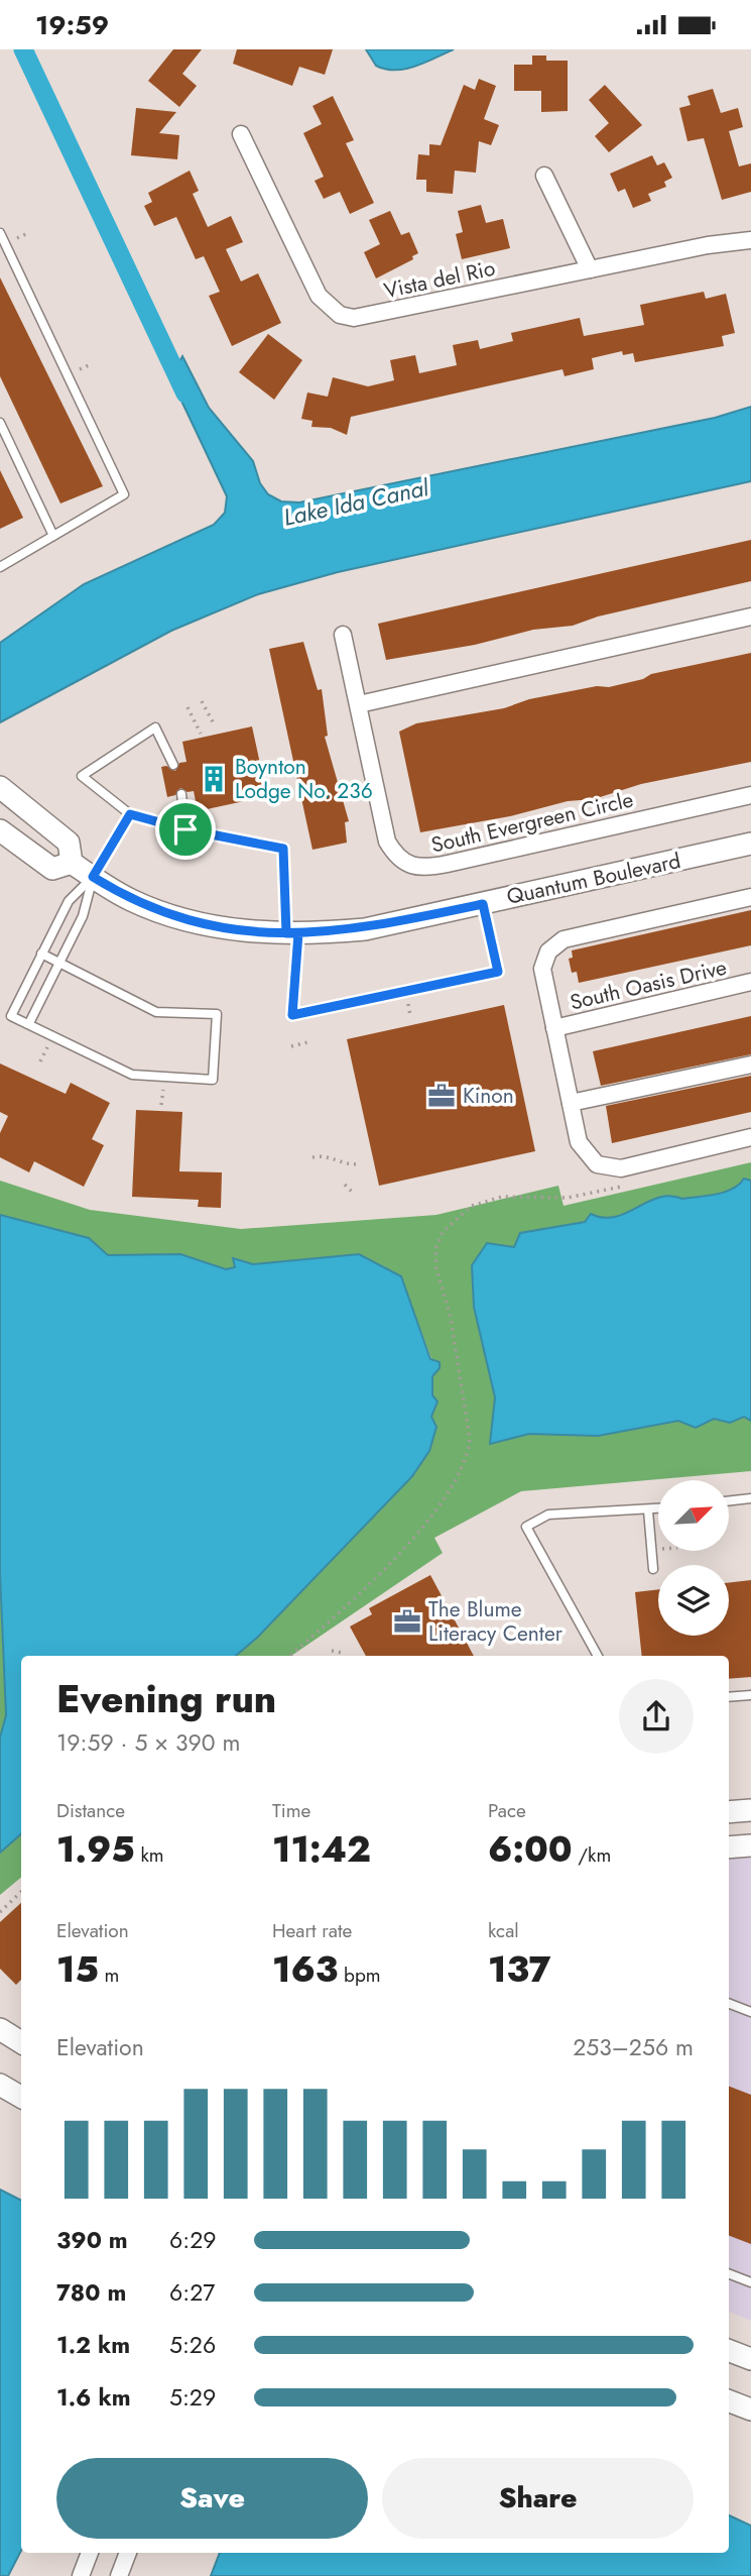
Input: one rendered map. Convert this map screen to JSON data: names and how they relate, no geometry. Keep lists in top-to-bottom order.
{
  "streets": {
    "street": [
      "Vista del Rio",
      "South Evergreen Circle",
      "Quantum Boulevard",
      "South Oasis Drive"
    ]
  },
  "water": ["Lake Ida Canal"],
  "places": {
    "building": ["Boynton Lodge No. 236"],
    "office": ["Kinon", "The Blume Literacy Center"]
  },
  "north": "top right",
  "page": {
    "status": "19:59",
    "heading": ["Evening run", "19:59 · 5 × 390 m"],
    "stats": [
      ["Distance", "1.95 km"],
      ["Time", "11:42"],
      ["Pace", "6:00 /km"],
      ["Elevation", "15 m"],
      ["Heart rate", "163 bpm"],
      ["kcal", "137"]
    ],
    "chart": ["Elevation", "253–256 m"],
    "list": [
      {
        "name": "390 m",
        "note": "6:29"
      },
      {
        "name": "780 m",
        "note": "6:27"
      },
      {
        "name": "1.2 km",
        "note": "5:26"
      },
      {
        "name": "1.6 km",
        "note": "5:29"
      }
    ],
    "buttons": ["Save", "Share"]
  }
}
